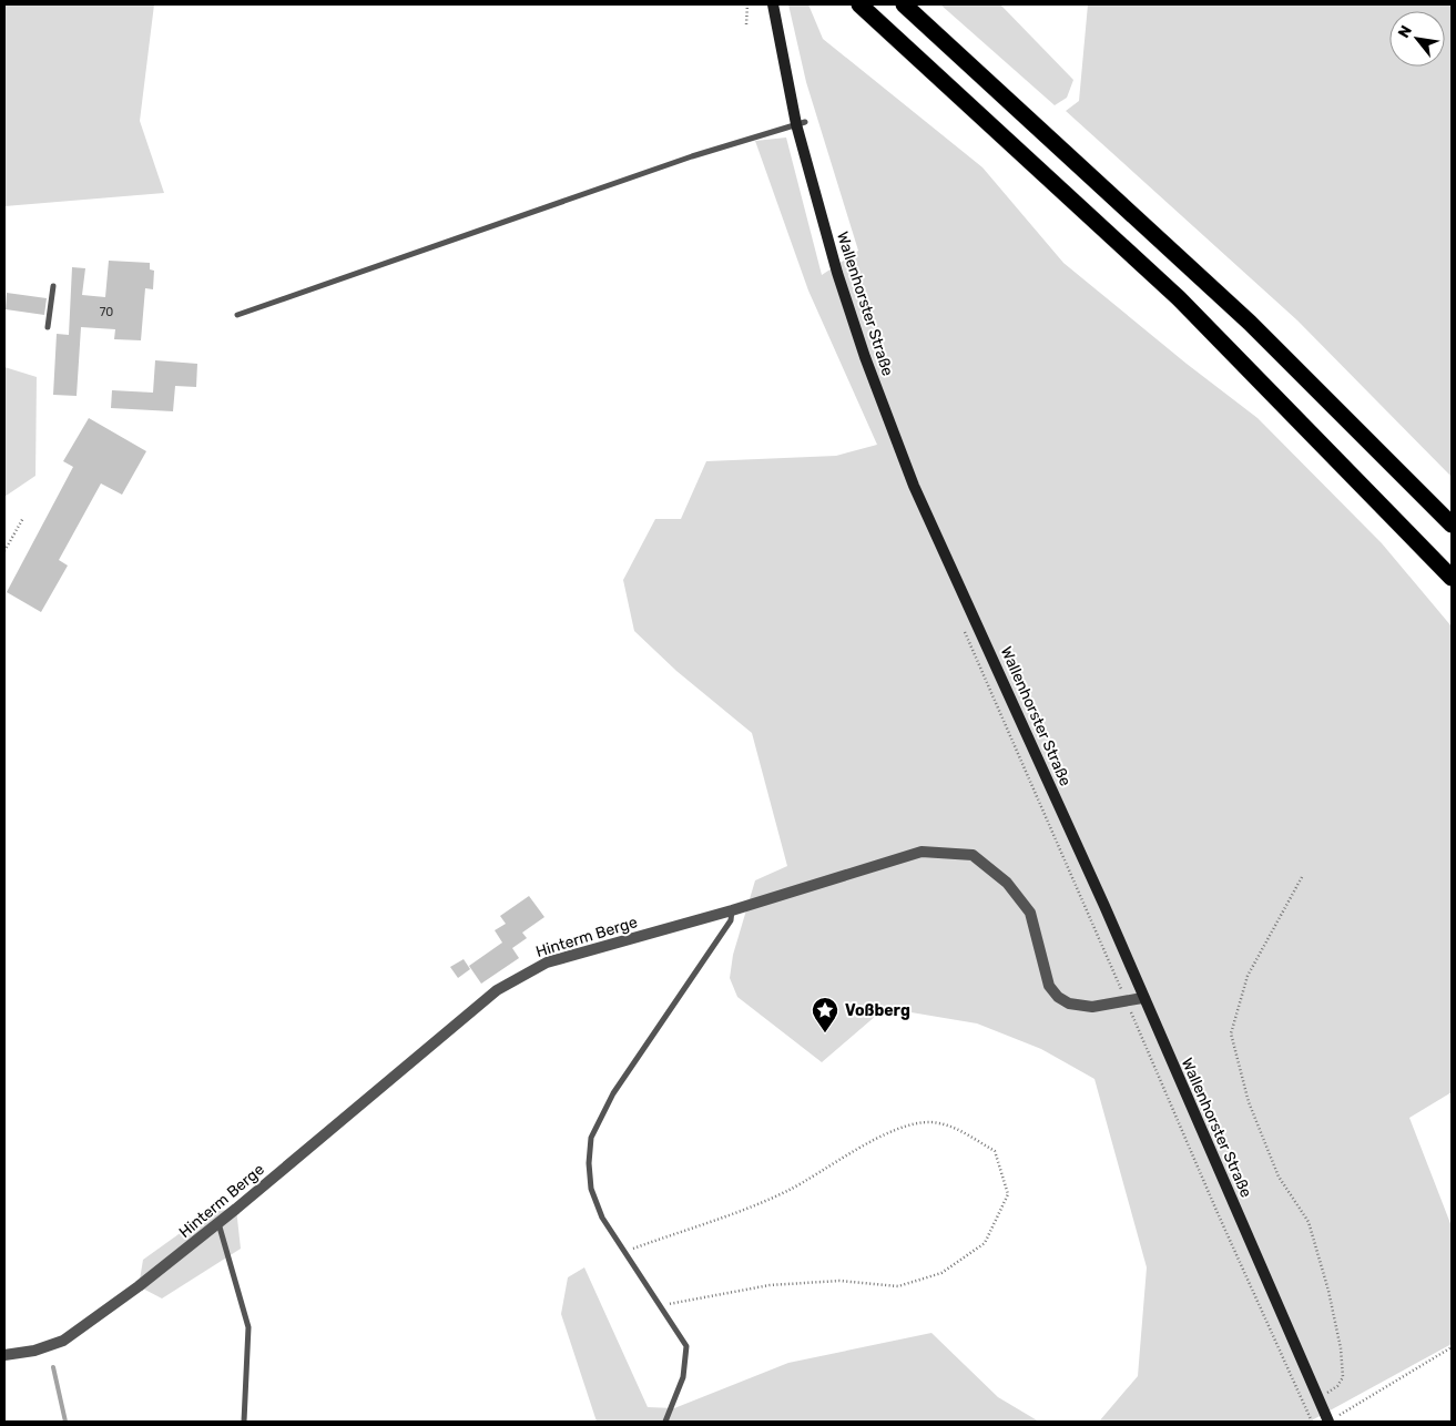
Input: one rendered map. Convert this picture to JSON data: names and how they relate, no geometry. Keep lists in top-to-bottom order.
{
  "streets": {
    "main road": ["Wallenhorster Straße"],
    "street": ["Hinterm Berge"]
  },
  "crossings": [
    ["Wallenhorster Straße", "Hinterm Berge"]
  ],
  "places": {
    "place": ["Voßberg"]
  },
  "house_numbers": ["70"],
  "north": "top left"
}
